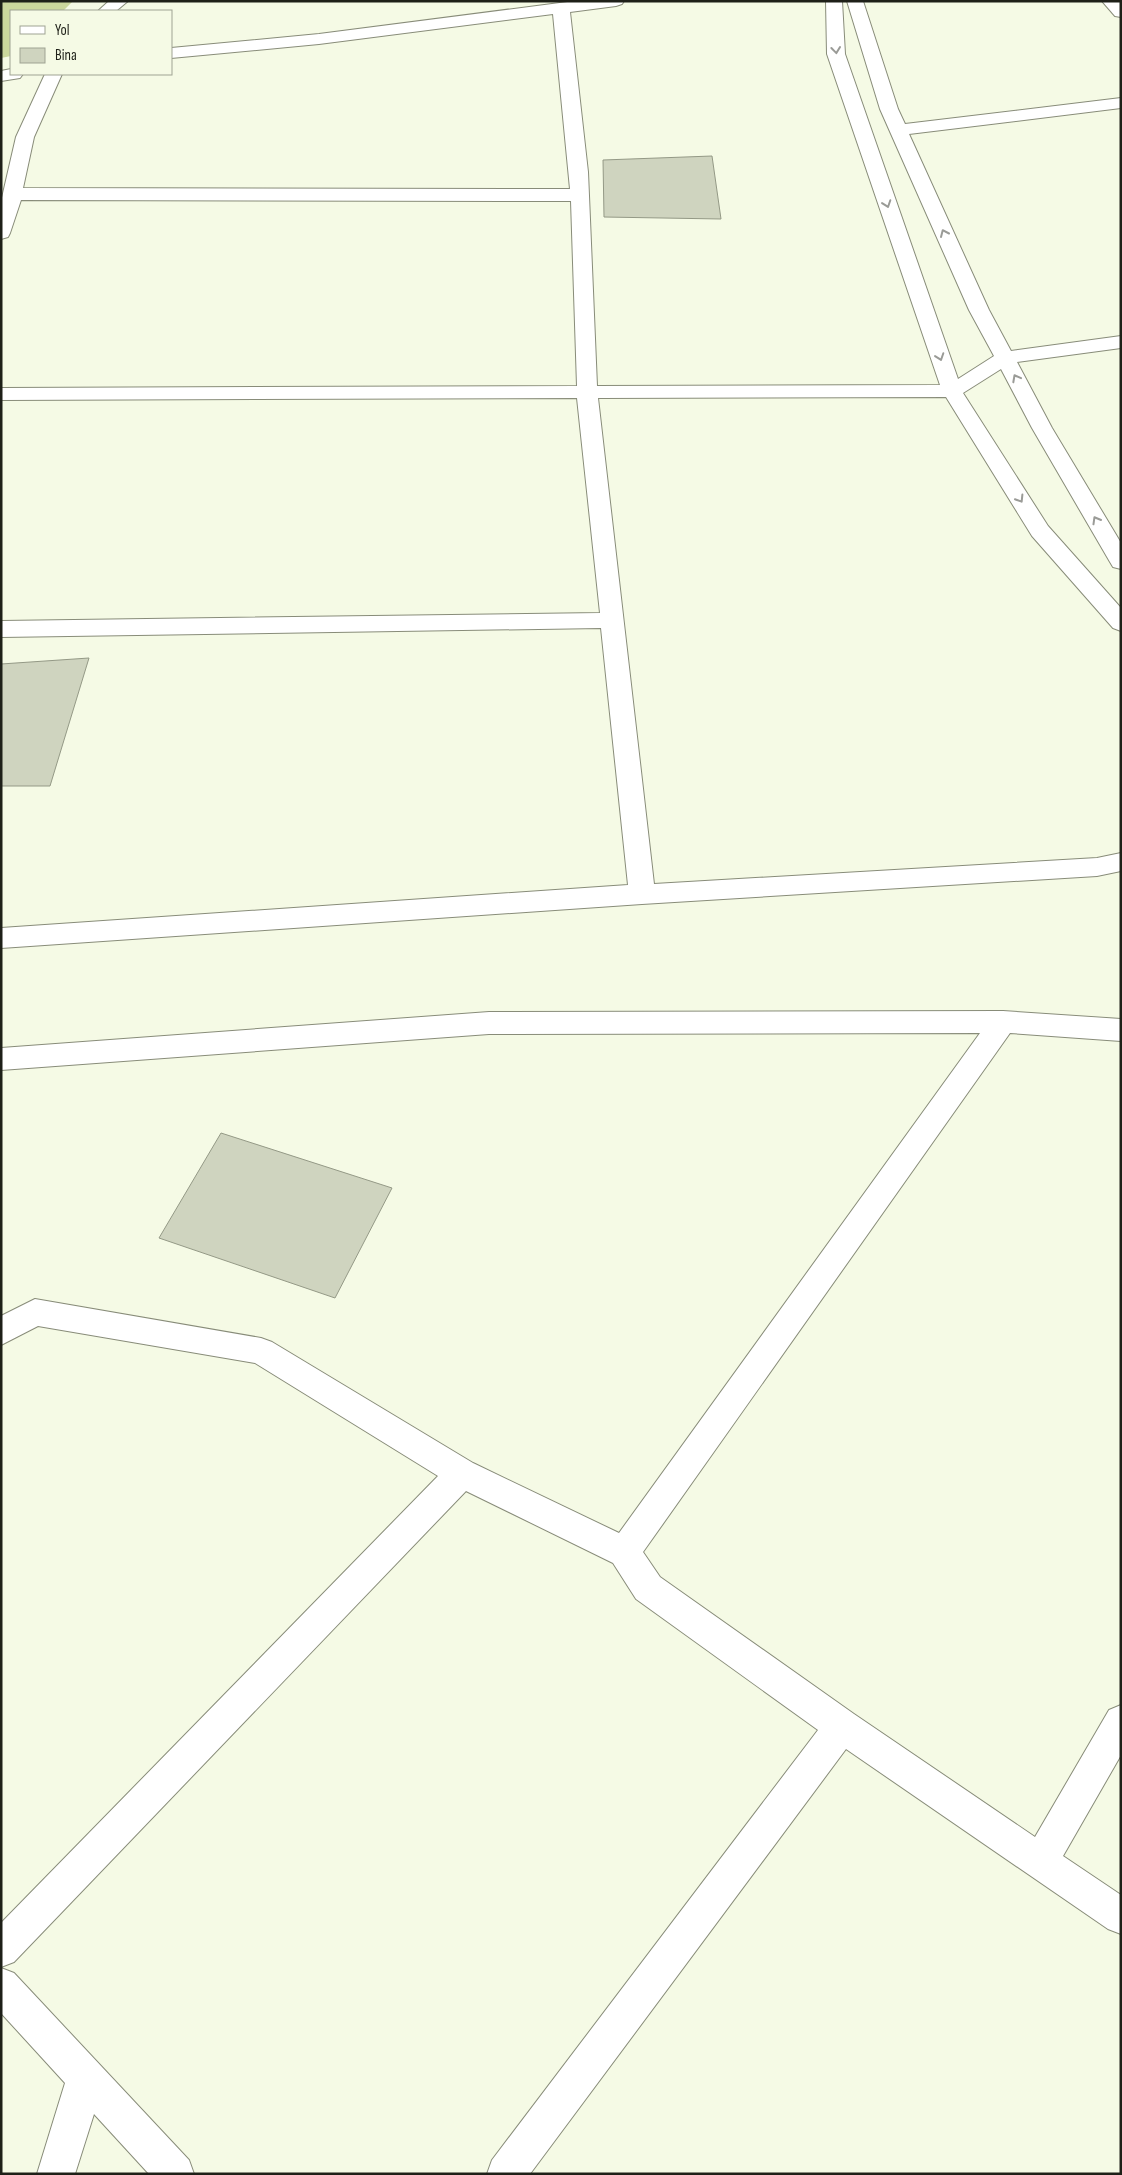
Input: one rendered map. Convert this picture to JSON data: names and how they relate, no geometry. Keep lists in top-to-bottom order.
{
  "legend": ["Yol", "Bina"]
}
